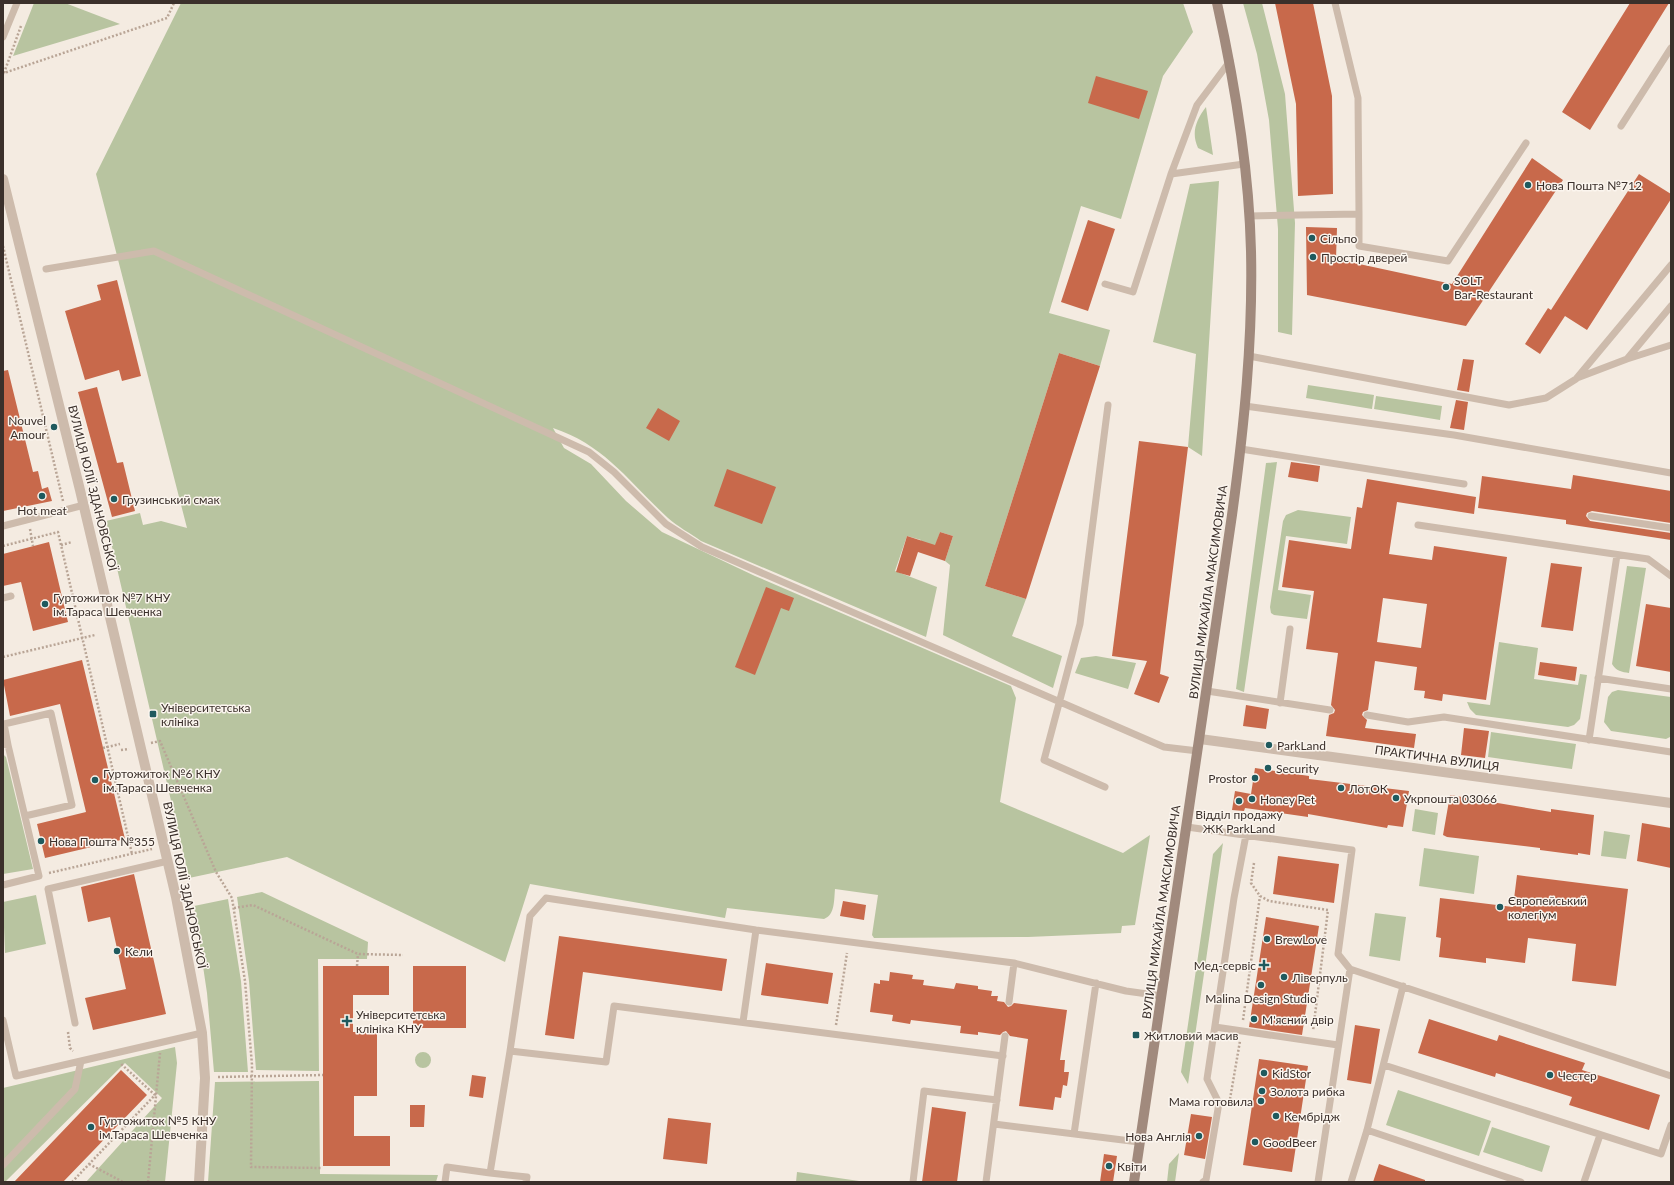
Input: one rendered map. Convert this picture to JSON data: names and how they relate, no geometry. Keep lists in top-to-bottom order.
{
  "streets": {
    "main road": ["ВУЛИЦЯ МИХАЙЛА МАКСИМОВИЧА"],
    "street": ["ВУЛИЦЯ ЮЛІЇ ЗДАНОВСЬКОЇ", "ПРАКТИЧНА ВУЛИЦЯ"]
  },
  "crossings": [
    ["ВУЛИЦЯ МИХАЙЛА МАКСИМОВИЧА", "ПРАКТИЧНА ВУЛИЦЯ"]
  ],
  "places": {
    "other": [
      "Нова Пошта №712",
      "Сільпо",
      "Простір дверей",
      "SOLT Bar-Restaurant",
      "Nouvel Amour",
      "Hot meat",
      "Грузинський смак",
      "Гуртожиток №7 КНУ ім.Тараса Шевченка",
      "ParkLand",
      "Security",
      "Prostor",
      "Гуртожиток №6 КНУ ім.Тараса Шевченка",
      "ЛотОК",
      "Укрпошта 03066",
      "Honey Pet",
      "Відділ продажу ЖК ParkLand",
      "Нова Пошта №355",
      "Європейський колегіум",
      "BrewLove",
      "Кели",
      "Ліверпуль",
      "Malina Design Studio",
      "М'ясний двір",
      "KidStor",
      "Честер",
      "Золота рибка",
      "Мама готовила",
      "Кембрідж",
      "Гуртожиток №5 КНУ ім.Тараса Шевченка",
      "Нова Англія",
      "GoodBeer",
      "Квіти"
    ],
    "transit": ["Університетська клініка", "Житловий масив"],
    "health": ["Мед-сервіс", "Університетська клініка КНУ"]
  }
}
